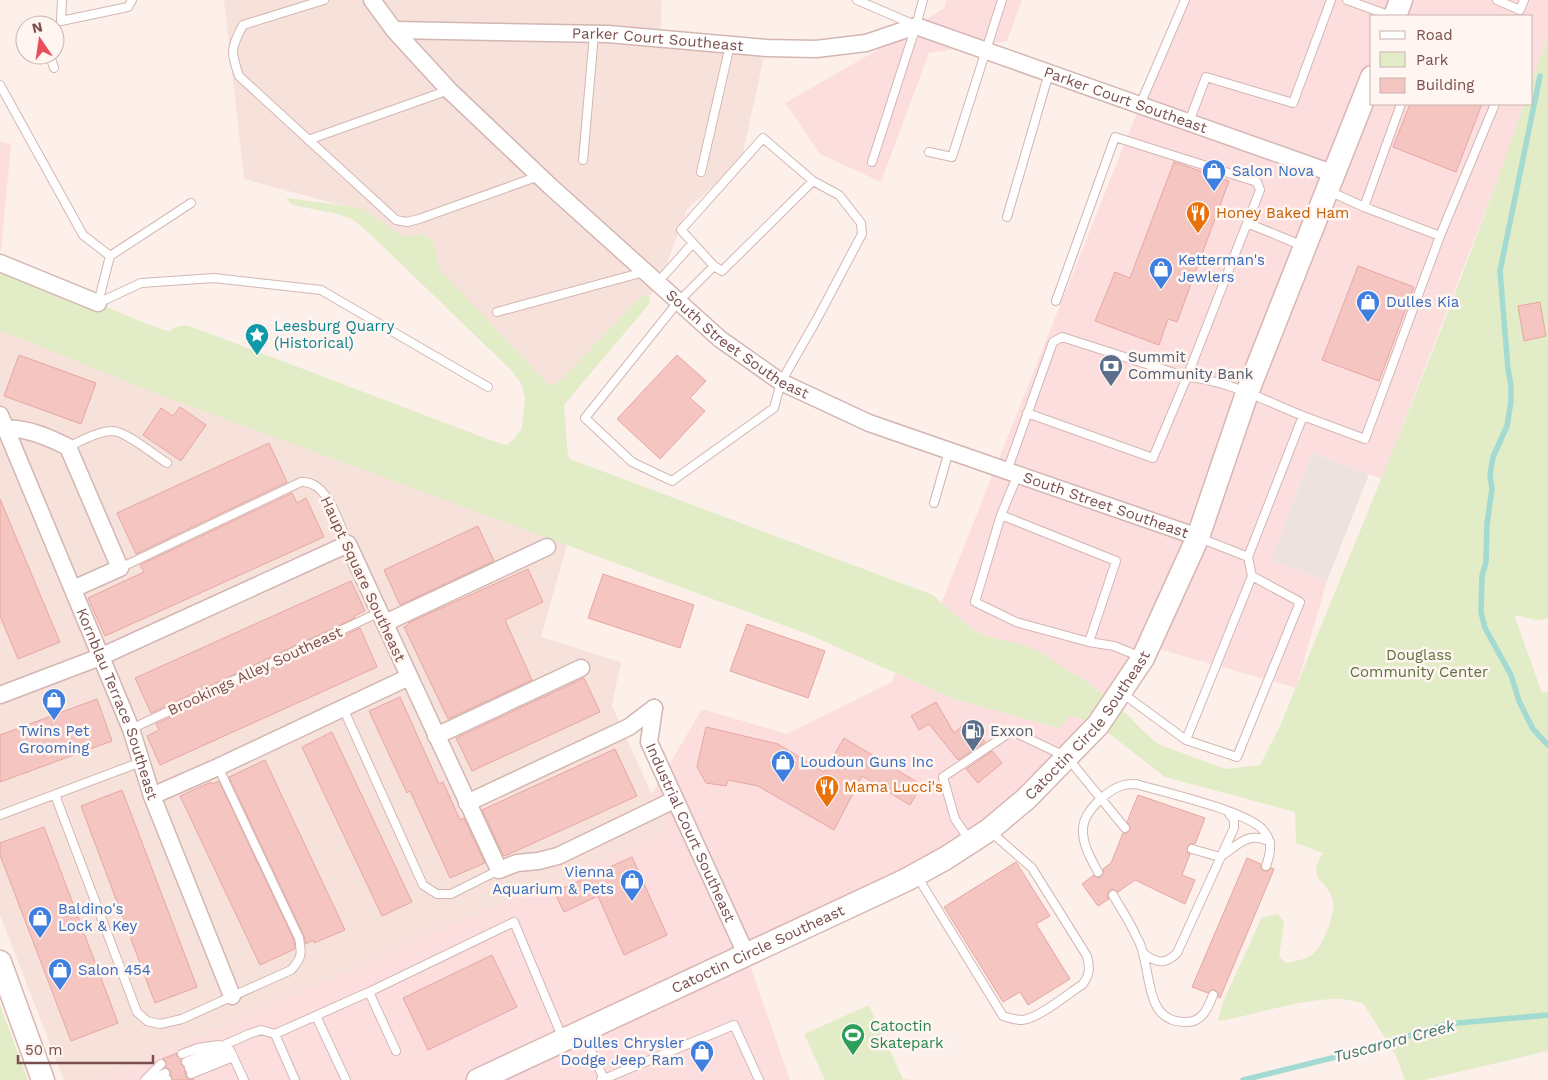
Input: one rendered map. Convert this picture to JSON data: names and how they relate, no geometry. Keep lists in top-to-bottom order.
{
  "streets": {
    "main road": ["Catoctin Circle Southeast"],
    "street": [
      "Parker Court Southeast",
      "South Street Southeast",
      "Haupt Square Southeast",
      "Kornblau Terrace Southeast",
      "Industrial Court Southeast"
    ],
    "lane": ["Brookings Alley Southeast"]
  },
  "crossings": [
    ["Parker Court Southeast", "South Street Southeast"],
    ["Parker Court Southeast", "Catoctin Circle Southeast"],
    ["South Street Southeast", "Catoctin Circle Southeast"],
    ["Haupt Square Southeast", "Brookings Alley Southeast"],
    ["Haupt Square Southeast", "Industrial Court Southeast"],
    ["Brookings Alley Southeast", "Kornblau Terrace Southeast"],
    ["Catoctin Circle Southeast", "Industrial Court Southeast"]
  ],
  "water": ["Tuscarora Creek"],
  "parks": ["Douglass Community Center"],
  "places": {
    "shop": [
      "Salon Nova",
      "Ketterman's Jewlers",
      "Dulles Kia",
      "Twins Pet Grooming",
      "Loudoun Guns Inc",
      "Vienna Aquarium & Pets",
      "Baldino's Lock & Key",
      "Salon 454",
      "Dulles Chrysler Dodge Jeep Ram"
    ],
    "restaurant": ["Honey Baked Ham", "Mama Lucci's"],
    "place": ["Leesburg Quarry (Historical)"],
    "bank": ["Summit Community Bank"],
    "fuel station": ["Exxon"],
    "sports": ["Catoctin Skatepark"]
  },
  "legend": ["Road", "Park", "Building"],
  "scale_bar": "50 m",
  "north": "top"
}
